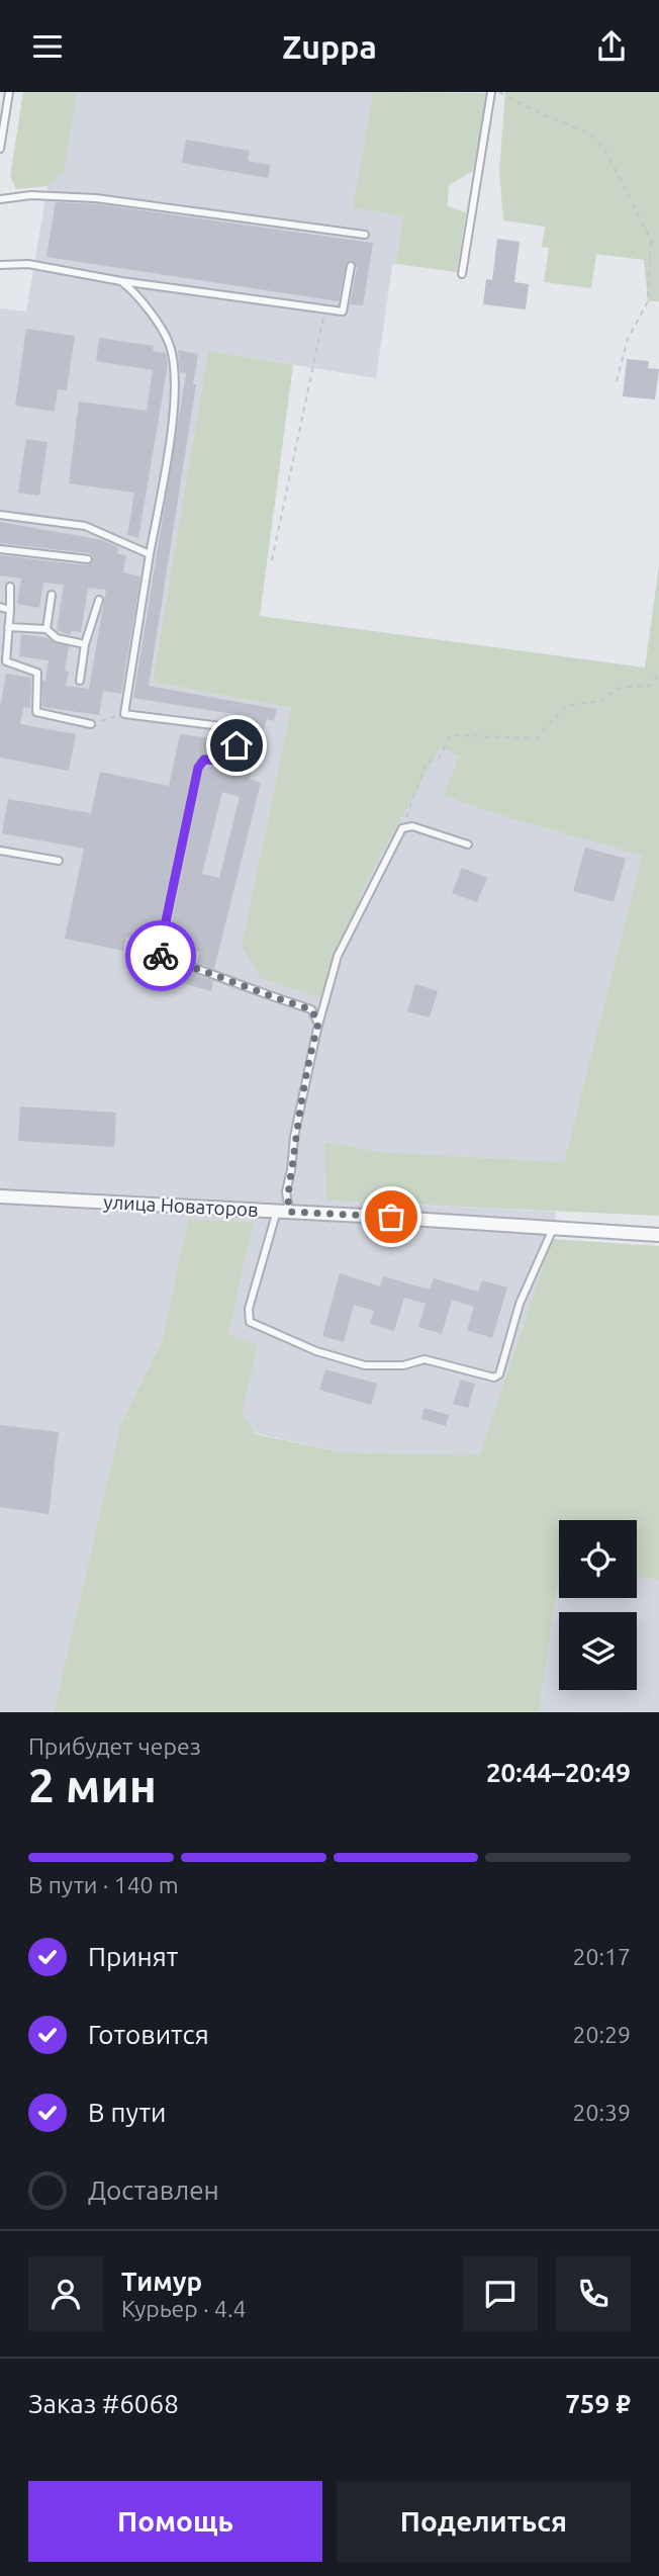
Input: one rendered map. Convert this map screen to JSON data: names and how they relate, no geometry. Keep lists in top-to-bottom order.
{
  "streets": {
    "street": ["улица Новаторов"]
  },
  "page": {
    "header": "Zuppa",
    "heading": ["2 мин", "Прибудет через", "20:44–20:49"],
    "panel": [
      "Тимур",
      "Курьер · 4.4",
      "Заказ #6068",
      "759 ₽"
    ],
    "bar": "В пути · 140 m",
    "list": [
      ["Принят", "20:17"],
      ["Готовится", "20:29"],
      ["В пути", "20:39"],
      "Доставлен"
    ],
    "buttons": ["Помощь", "Поделиться"]
  }
}
